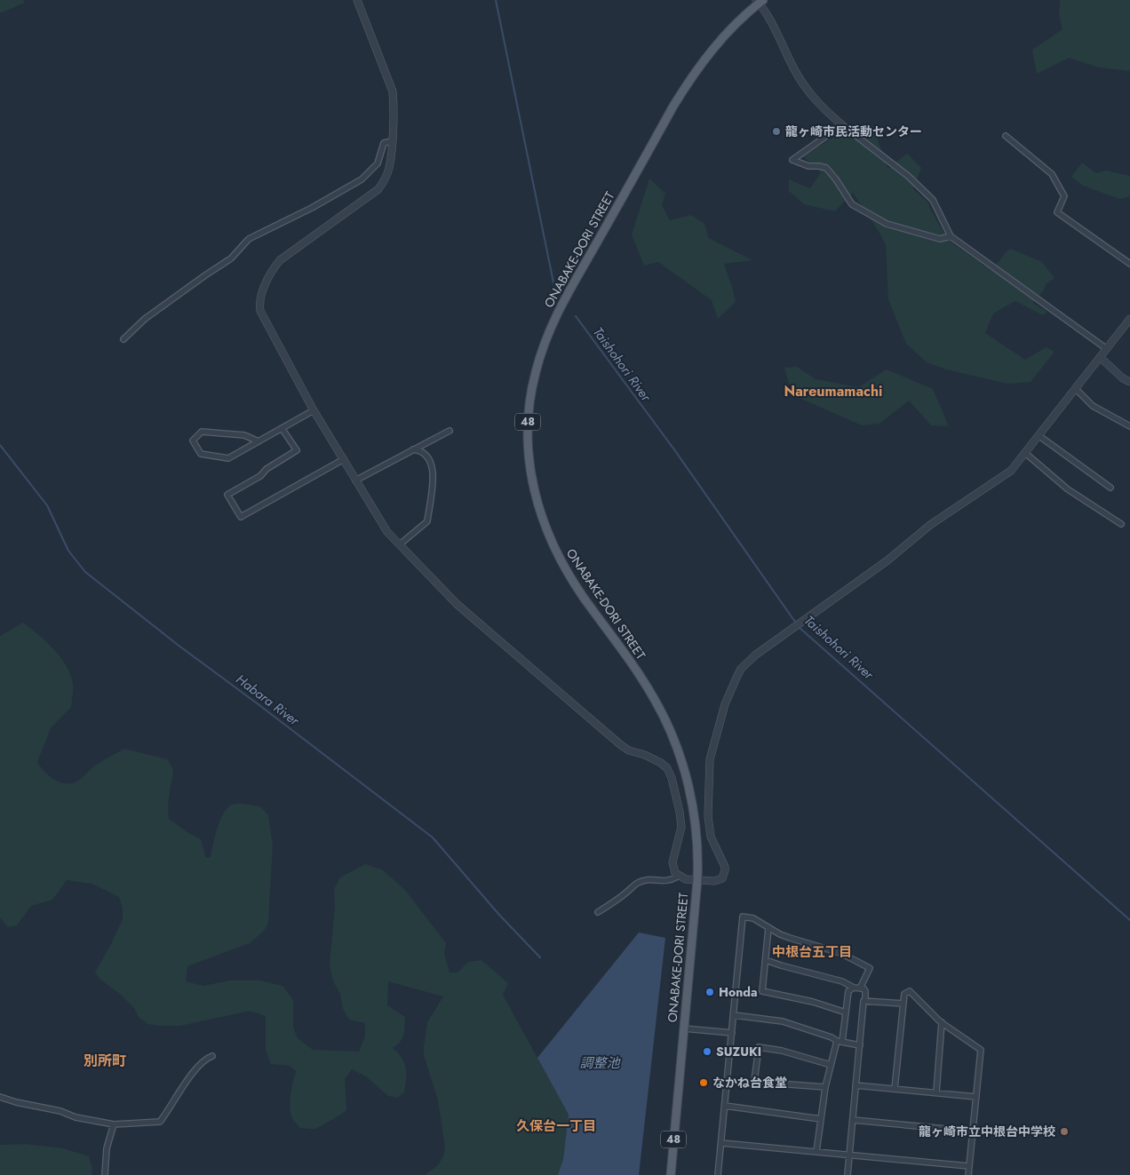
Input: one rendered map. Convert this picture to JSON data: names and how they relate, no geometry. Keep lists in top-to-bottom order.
{
  "streets": {
    "main road": ["ONABAKE-DORI STREET", "48"]
  },
  "districts": [
    "Nareumamachi",
    "中根台五丁目",
    "別所町",
    "久保台一丁目"
  ],
  "water": ["Taishohori River", "Habara River", "調整池"],
  "places": [
    "龍ヶ崎市民活動センター",
    "Honda",
    "SUZUKI",
    "なかね台食堂",
    "龍ヶ崎市立中根台中学校"
  ]
}
